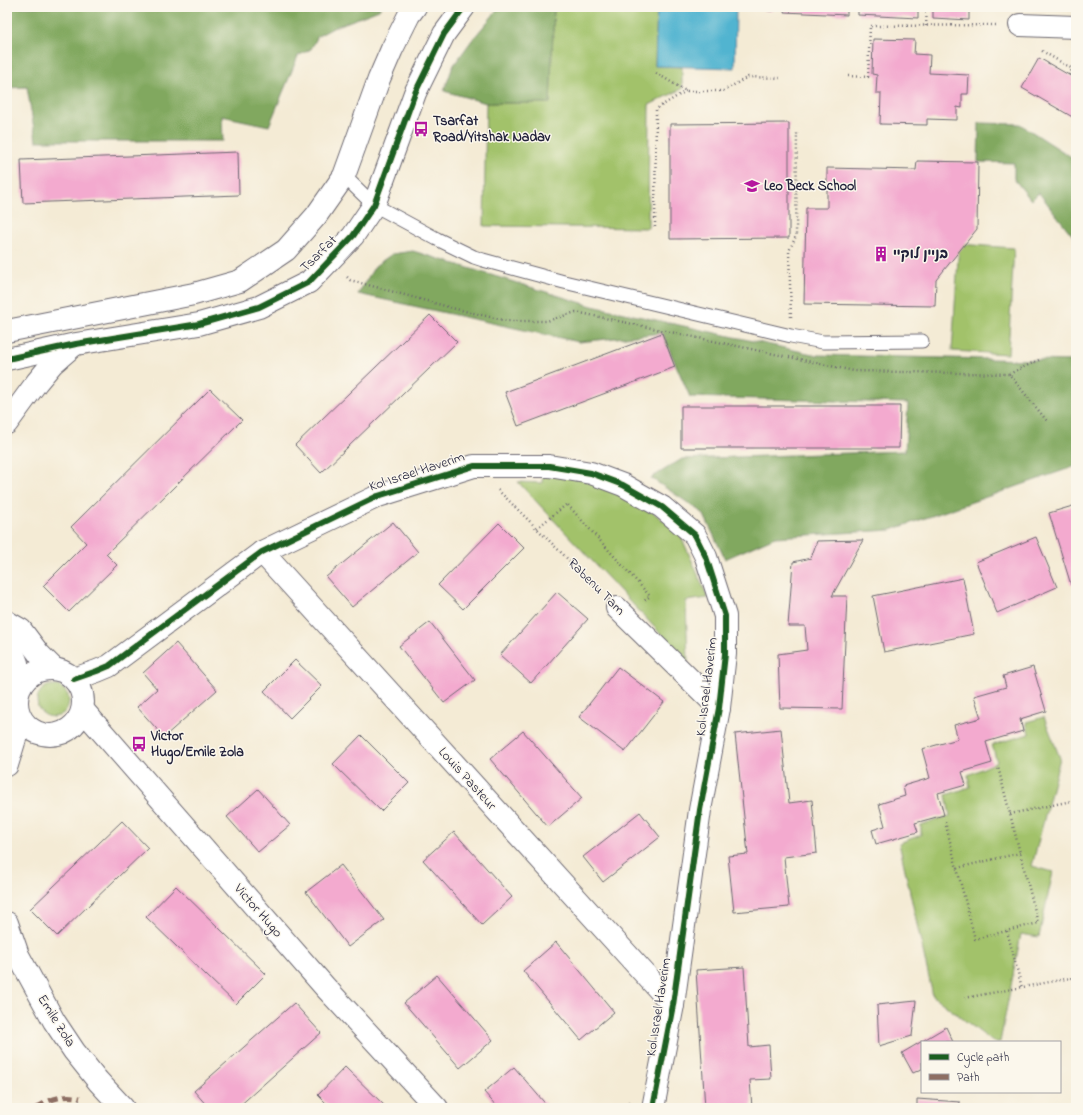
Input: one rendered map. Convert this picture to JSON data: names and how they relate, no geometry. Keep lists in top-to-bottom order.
{
  "streets": {
    "street": [
      "Tsarfat",
      "Kol Israel Haverim",
      "Rabenu Tam",
      "Louis Pasteur",
      "Victor Hugo",
      "Emile Zola"
    ]
  },
  "crossings": [
    ["Kol Israel Haverim", "Rabenu Tam"],
    ["Kol Israel Haverim", "Louis Pasteur"],
    ["Kol Israel Haverim", "Victor Hugo"]
  ],
  "places": {
    "bus stop": ["Tsarfat Road/Yitshak Nadav", "Victor Hugo/Emile Zola"],
    "school or university": ["Leo Beck School"],
    "building": ["בניין לוקיי"]
  },
  "legend": ["Cycle path", "Path"]
}
